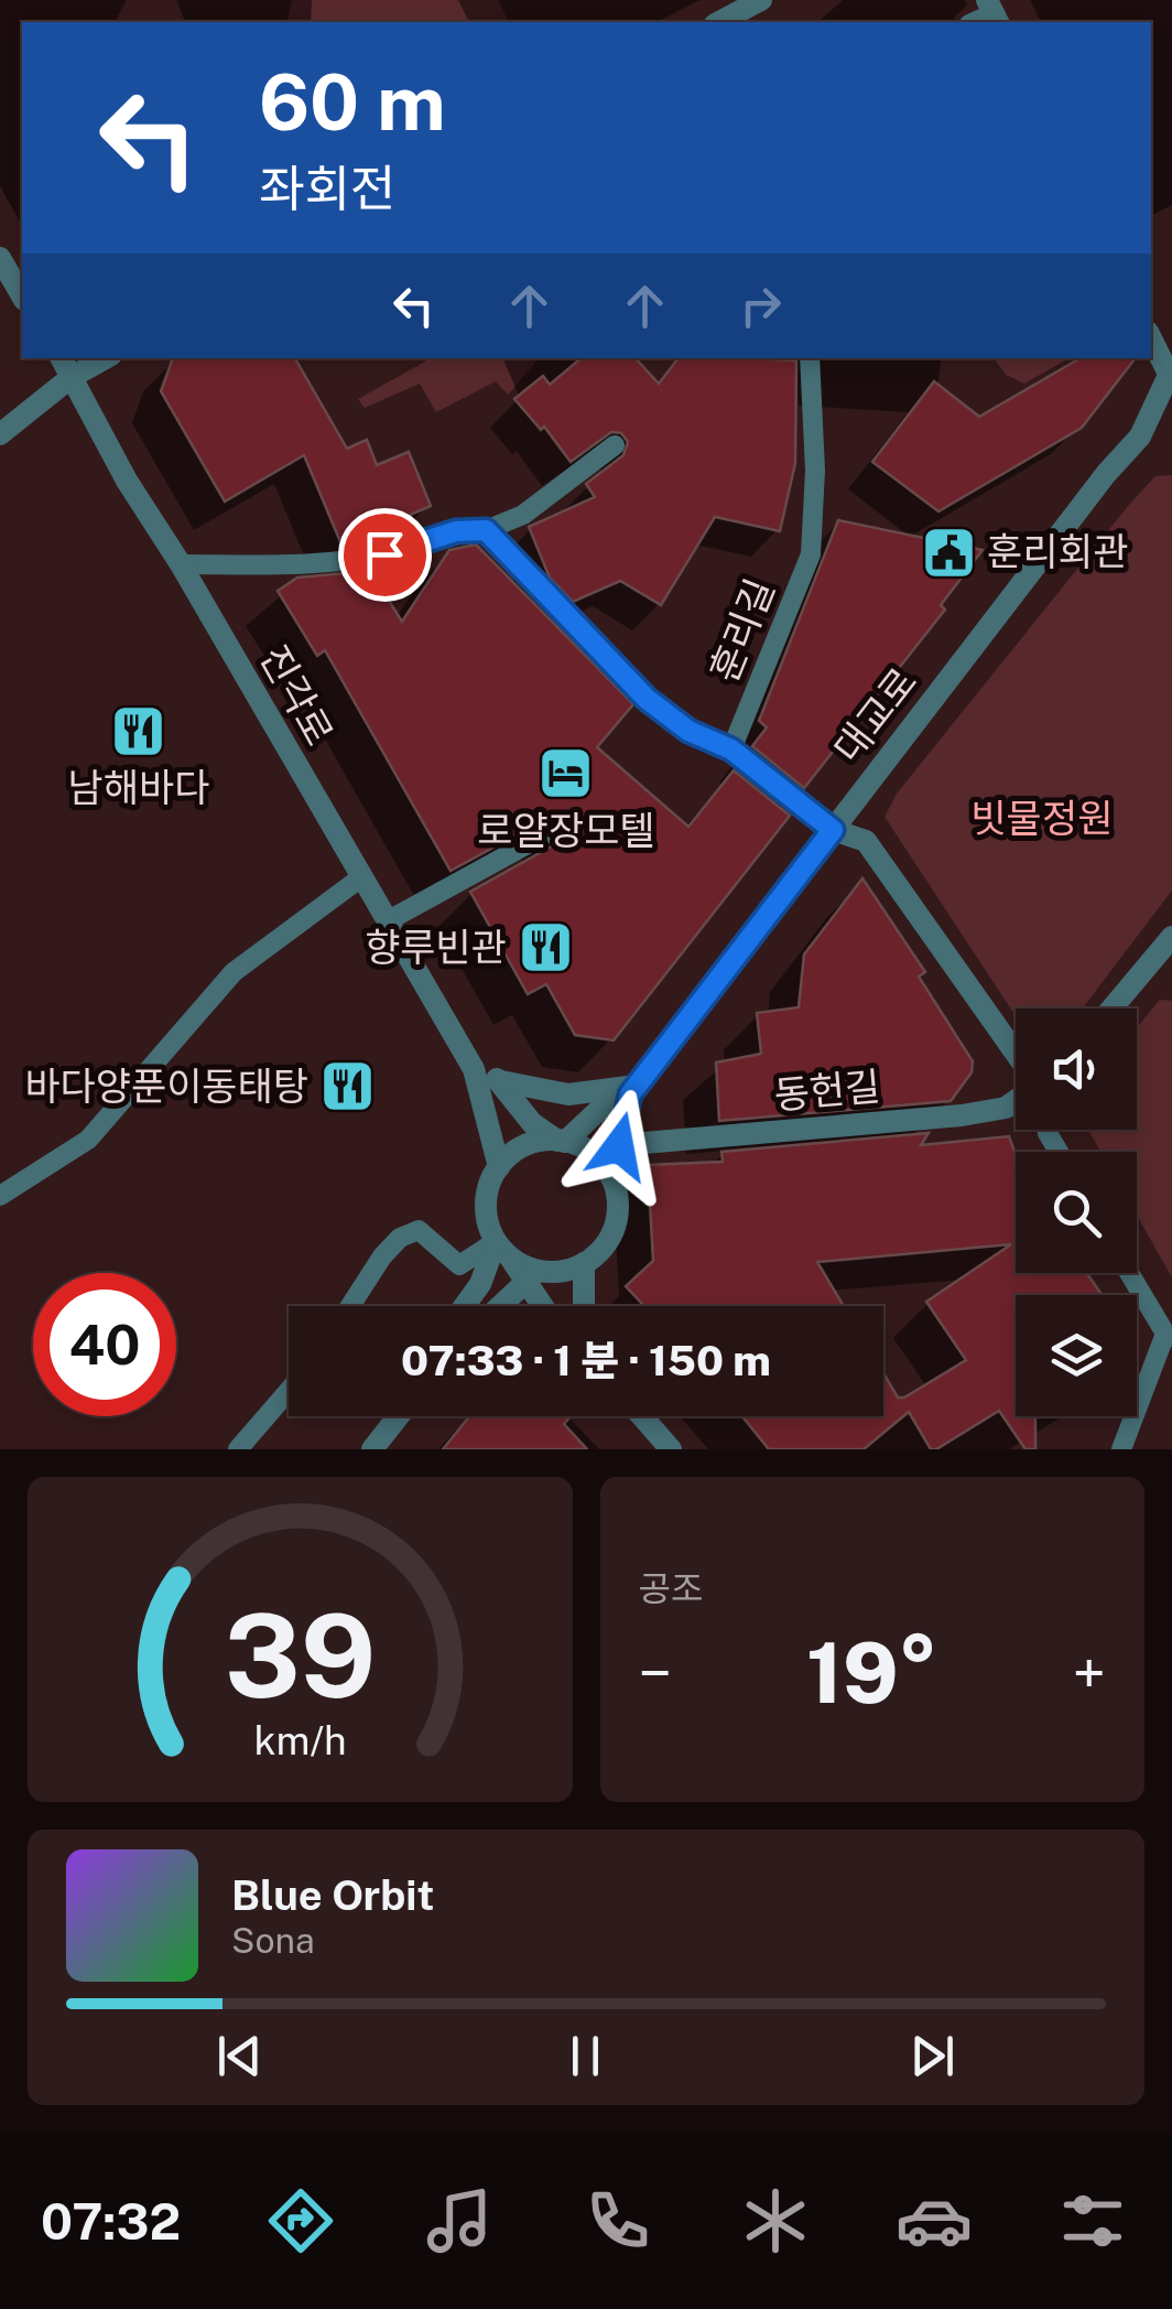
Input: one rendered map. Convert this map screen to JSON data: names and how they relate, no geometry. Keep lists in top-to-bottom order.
{
  "streets": {
    "street": ["진각로", "대교로", "동헌길"],
    "lane": ["훈리길"]
  },
  "parks": ["빗물정원"],
  "places": {
    "public building": ["훈리회관"],
    "restaurant": ["남해바다", "향루빈관", "바다양푼이동태탕"],
    "hotel": ["로얄장모텔"]
  },
  "page": {
    "turn": ["60 m", "좌회전"],
    "limit": "40",
    "trip": "07:33 · 1 분 · 150 m",
    "tile": "공조",
    "heat": ["−", "19°", "+"],
    "song": ["Blue Orbit", "Sona"],
    "tabs": "07:32",
    "gauge": ["39", "km/h"]
  }
}
